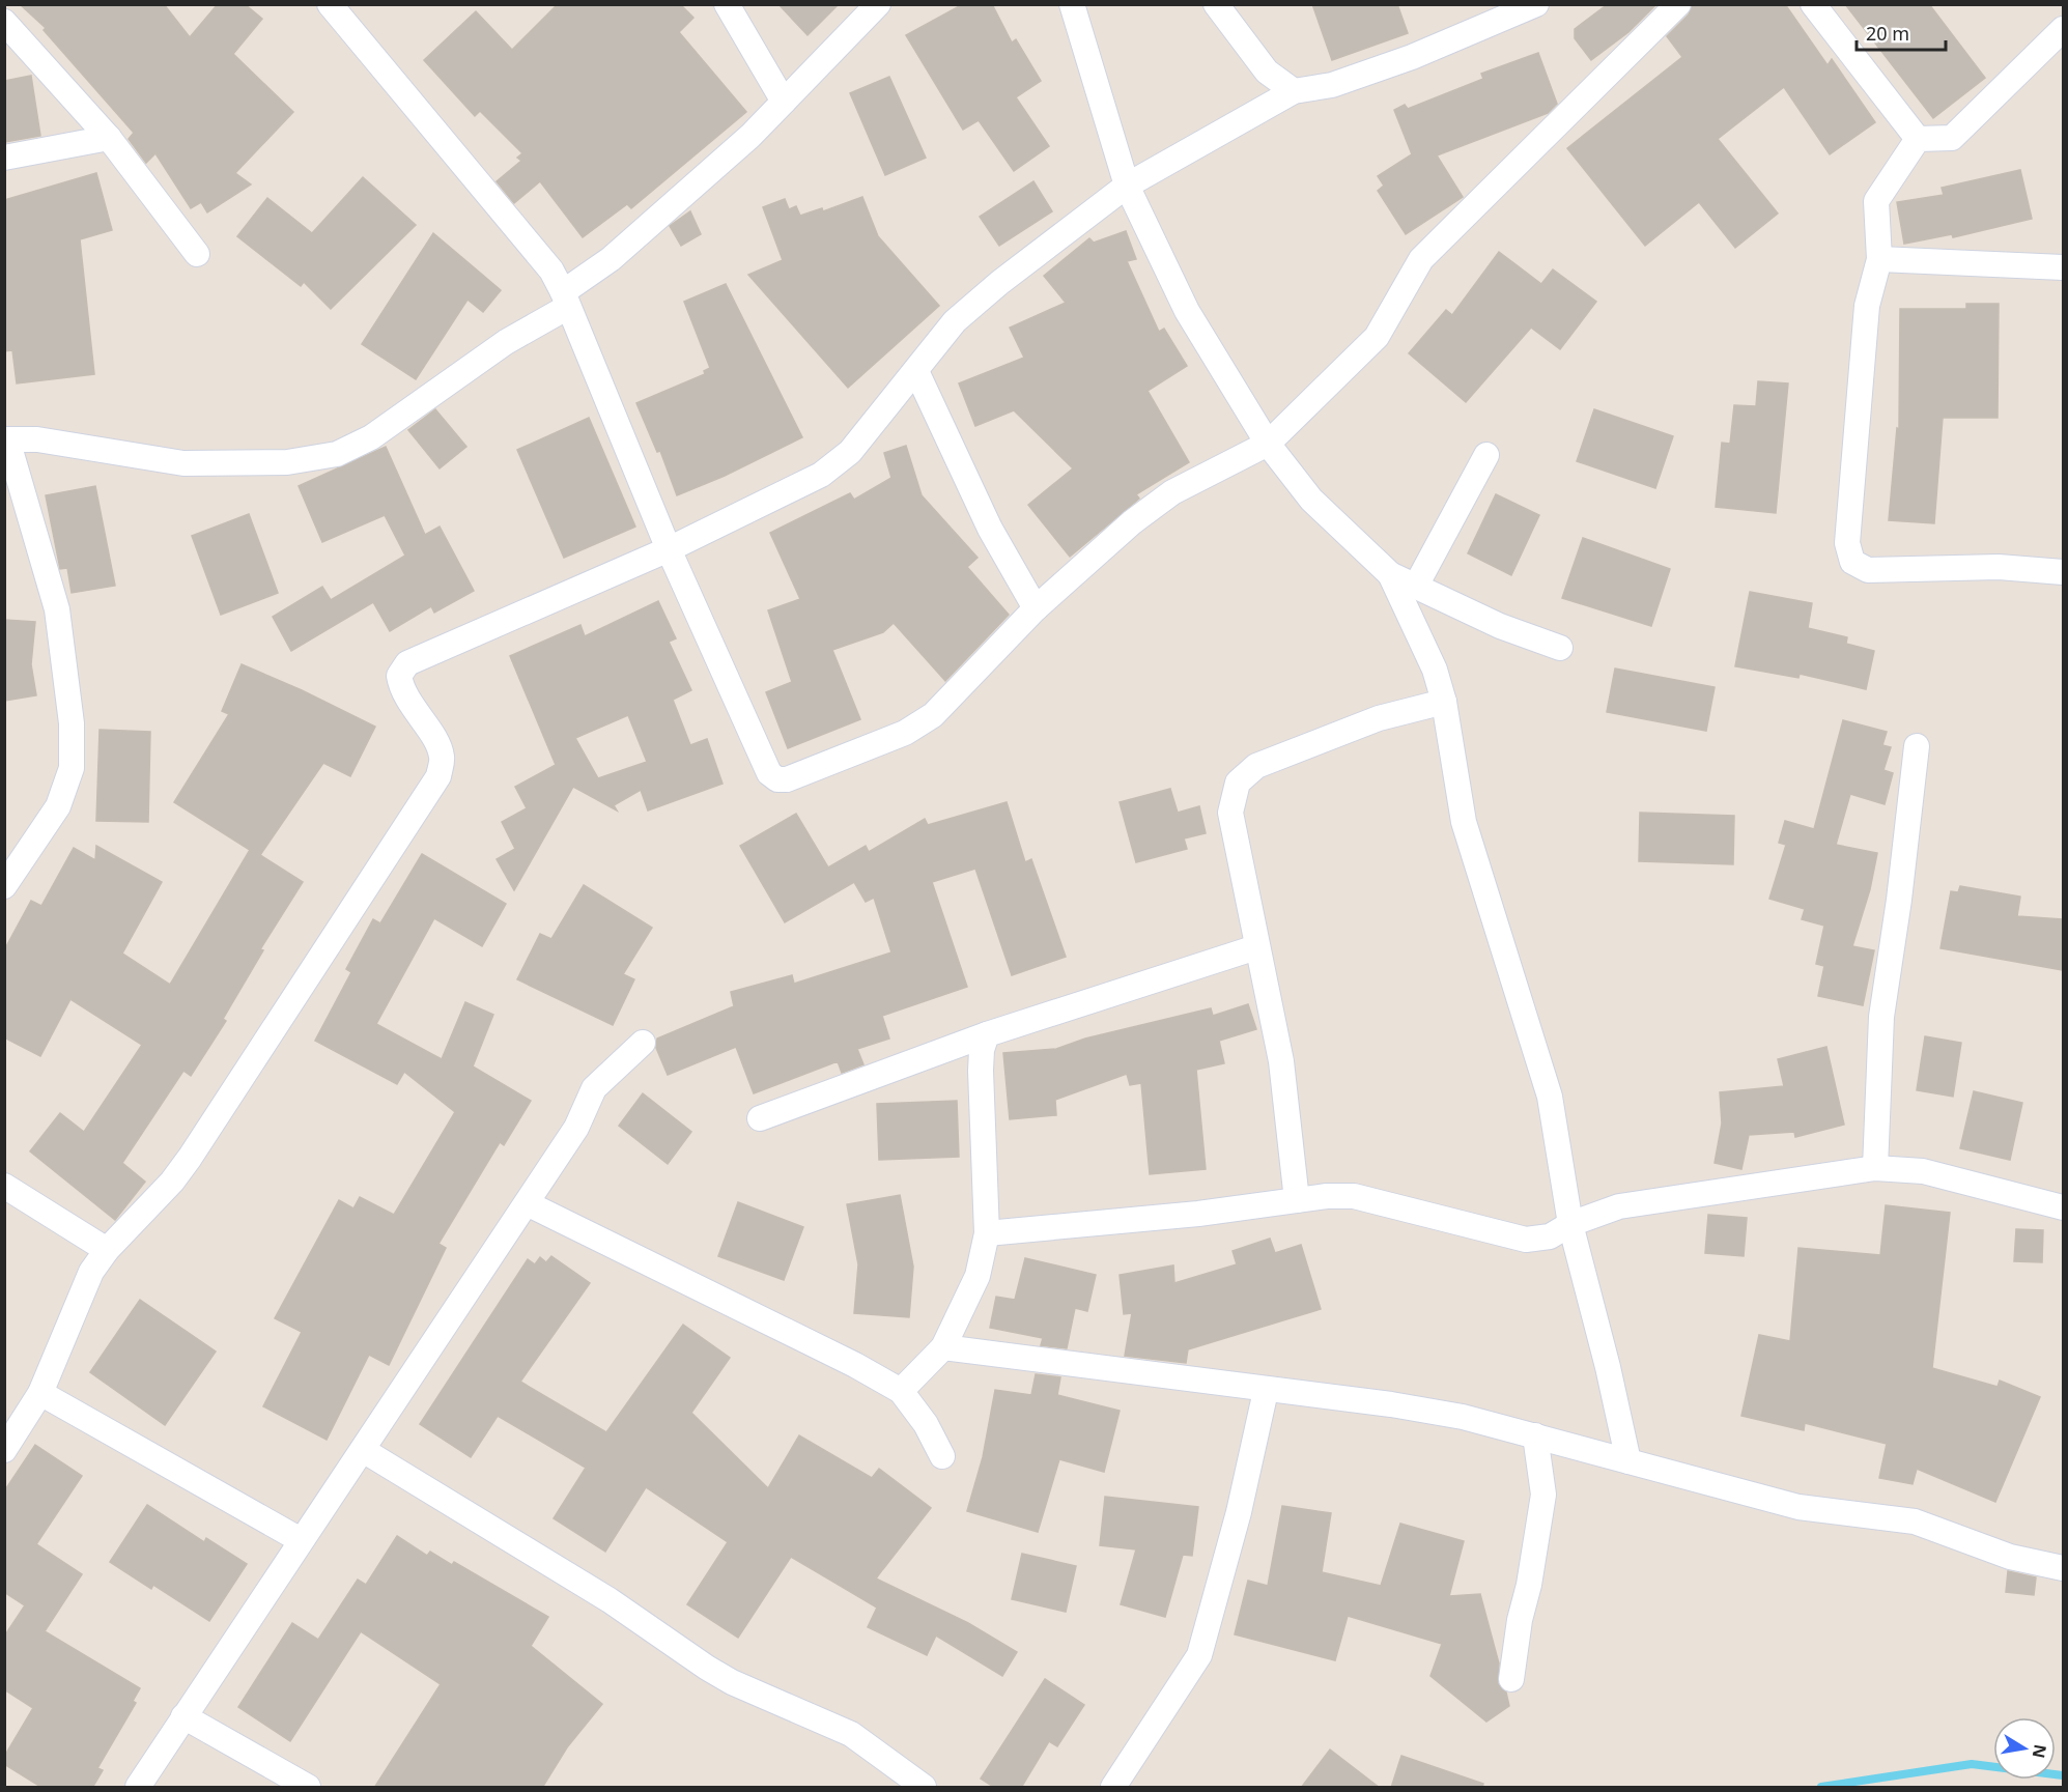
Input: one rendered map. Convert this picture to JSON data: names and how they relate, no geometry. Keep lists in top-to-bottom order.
{
  "scale_bar": "20 m",
  "north": "right"
}
